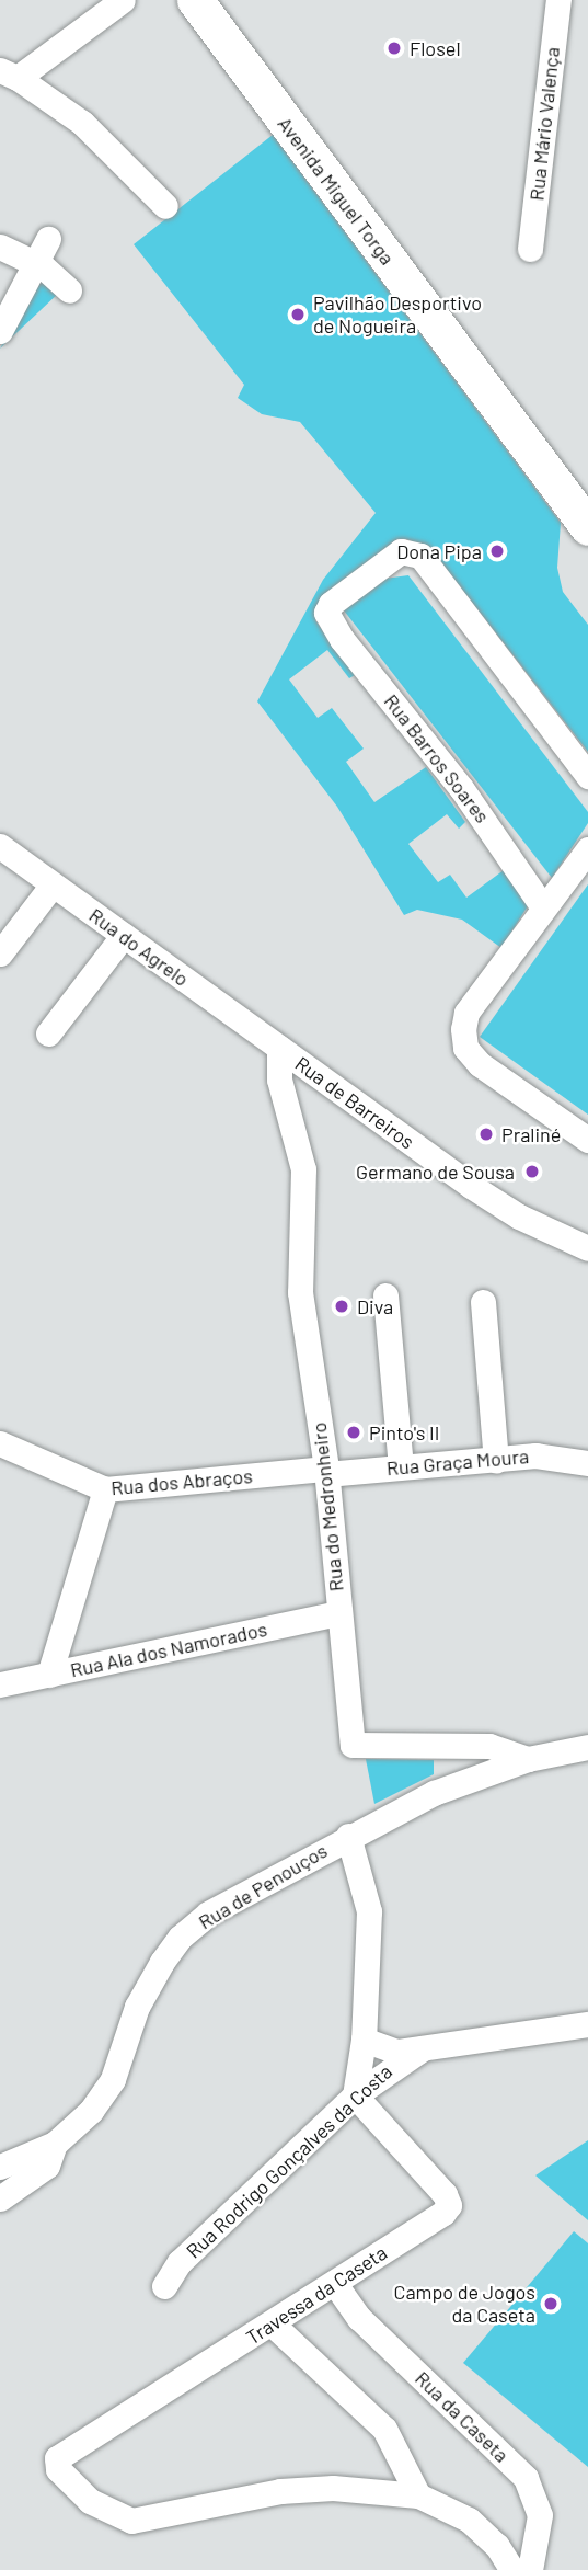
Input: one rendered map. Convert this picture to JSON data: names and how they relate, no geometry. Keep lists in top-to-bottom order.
{
  "streets": {
    "highway": ["Avenida Miguel Torga"],
    "street": [
      "Rua Mário Valença",
      "Rua Barros Soares",
      "Rua do Agrelo",
      "Rua de Barreiros",
      "Rua Graça Moura",
      "Rua dos Abraços",
      "Rua do Medronheiro",
      "Rua Ala dos Namorados",
      "Rua de Penouços",
      "Rua Rodrigo Gonçalves da Costa",
      "Travessa da Caseta",
      "Rua da Caseta"
    ]
  },
  "crossings": [
    ["Rua do Agrelo", "Rua de Barreiros"],
    ["Rua do Agrelo", "Rua do Medronheiro"],
    ["Rua de Barreiros", "Rua do Medronheiro"],
    ["Rua Graça Moura", "Rua dos Abraços"],
    ["Rua Graça Moura", "Rua do Medronheiro"],
    ["Rua dos Abraços", "Rua do Medronheiro"],
    ["Rua do Medronheiro", "Rua Ala dos Namorados"],
    ["Rua do Medronheiro", "Rua de Penouços"],
    ["Rua Rodrigo Gonçalves da Costa", "Travessa da Caseta"],
    ["Travessa da Caseta", "Rua da Caseta"]
  ],
  "places": [
    "Flosel",
    "Pavilhão Desportivo de Nogueira",
    "Dona Pipa",
    "Praliné",
    "Germano de Sousa",
    "Diva",
    "Pinto's II",
    "Campo de Jogos da Caseta"
  ]
}
